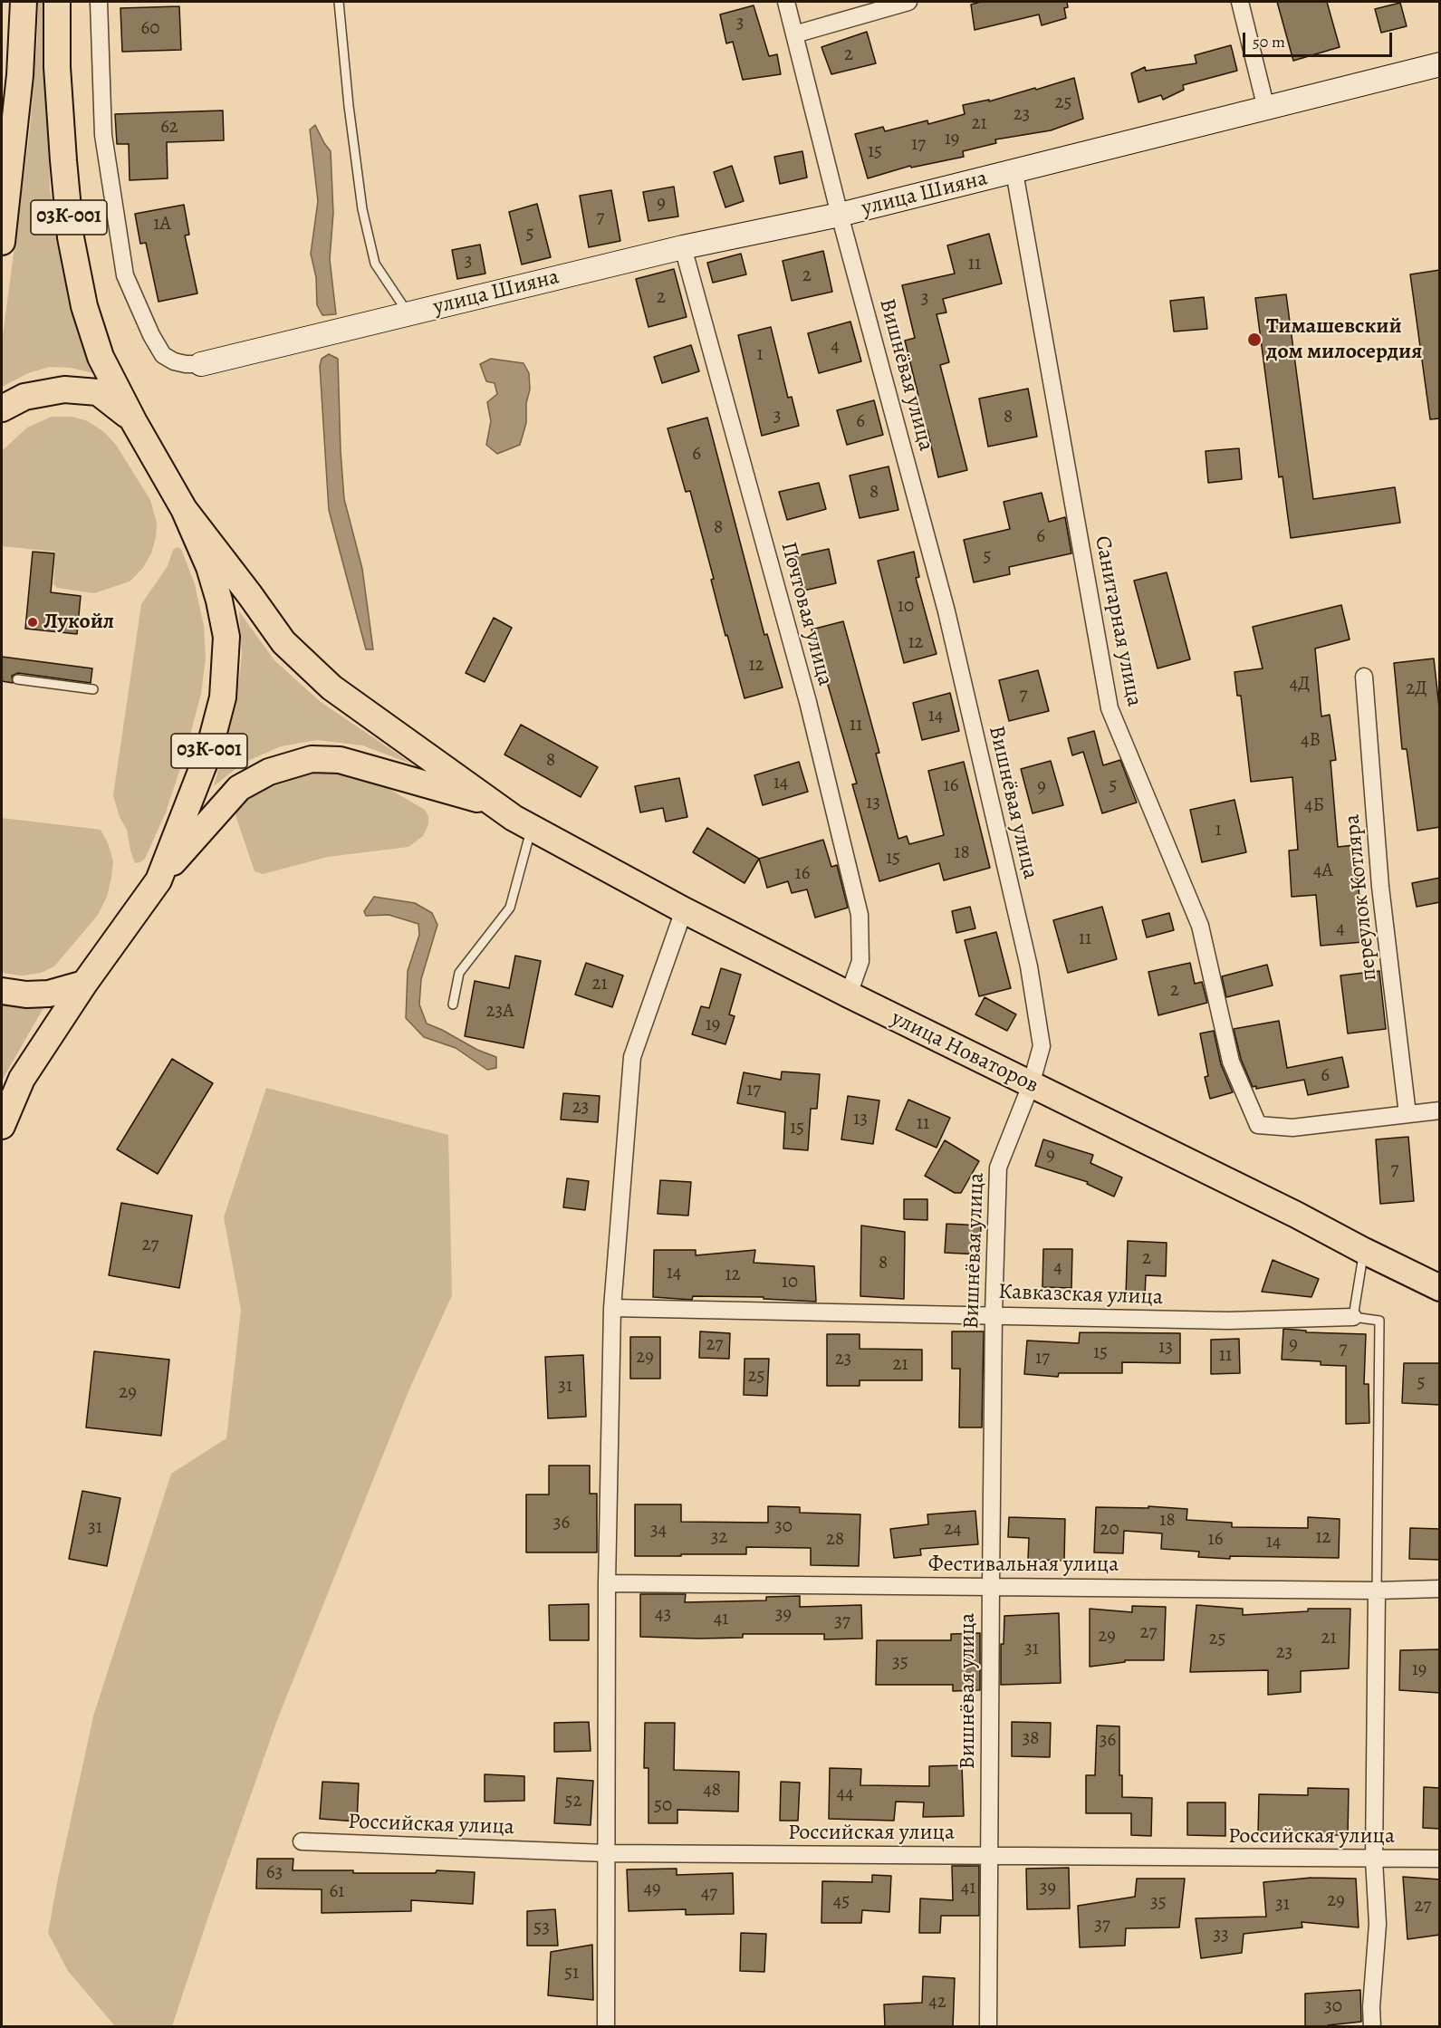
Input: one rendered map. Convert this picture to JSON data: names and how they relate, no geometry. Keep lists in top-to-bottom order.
{
  "streets": {
    "main road": ["03К-001", "улица Новаторов"],
    "street": [
      "улица Шияна",
      "Вишнёвая улица",
      "Почтовая улица",
      "Санитарная улица",
      "переулок Котляра",
      "Кавказская улица",
      "Фестивальная улица",
      "Российская улица"
    ]
  },
  "crossings": [
    ["улица Шияна", "Вишнёвая улица"],
    ["улица Шияна", "Почтовая улица"],
    ["улица Шияна", "Санитарная улица"],
    ["03К-001", "улица Новаторов"],
    ["Вишнёвая улица", "улица Новаторов"],
    ["Вишнёвая улица", "Кавказская улица"],
    ["Вишнёвая улица", "Фестивальная улица"],
    ["Вишнёвая улица", "Российская улица"],
    ["Почтовая улица", "улица Новаторов"],
    ["Санитарная улица", "переулок Котляра"]
  ],
  "places": ["Тимашевский дом милосердия", "Лукойл"],
  "house_numbers": [
    "3",
    "60",
    "2",
    "25",
    "23",
    "21",
    "62",
    "19",
    "17",
    "15",
    "9",
    "7",
    "1А",
    "5",
    "3",
    "11",
    "2",
    "2",
    "3",
    "4",
    "1",
    "3",
    "8",
    "6",
    "6",
    "8",
    "8",
    "6",
    "5",
    "10",
    "12",
    "12",
    "4Д",
    "2Д",
    "7",
    "14",
    "11",
    "4В",
    "8",
    "14",
    "16",
    "5",
    "9",
    "13",
    "4Б",
    "1",
    "18",
    "15",
    "4А",
    "16",
    "4",
    "11",
    "21",
    "2",
    "23А",
    "19",
    "6",
    "17",
    "23",
    "13",
    "11",
    "15",
    "9",
    "7",
    "27",
    "2",
    "8",
    "4",
    "14",
    "12",
    "10",
    "27",
    "9",
    "13",
    "7",
    "15",
    "11",
    "29",
    "17",
    "23",
    "21",
    "25",
    "5",
    "31",
    "29",
    "18",
    "36",
    "30",
    "31",
    "24",
    "20",
    "34",
    "32",
    "12",
    "28",
    "16",
    "14",
    "43",
    "39",
    "41",
    "37",
    "27",
    "29",
    "21",
    "25",
    "31",
    "23",
    "35",
    "19",
    "38",
    "36",
    "48",
    "44",
    "52",
    "50",
    "63",
    "41",
    "39",
    "49",
    "61",
    "47",
    "29",
    "45",
    "35",
    "31",
    "27",
    "37",
    "53",
    "33",
    "51",
    "42",
    "30"
  ],
  "scale_bar": "50 m"
}
